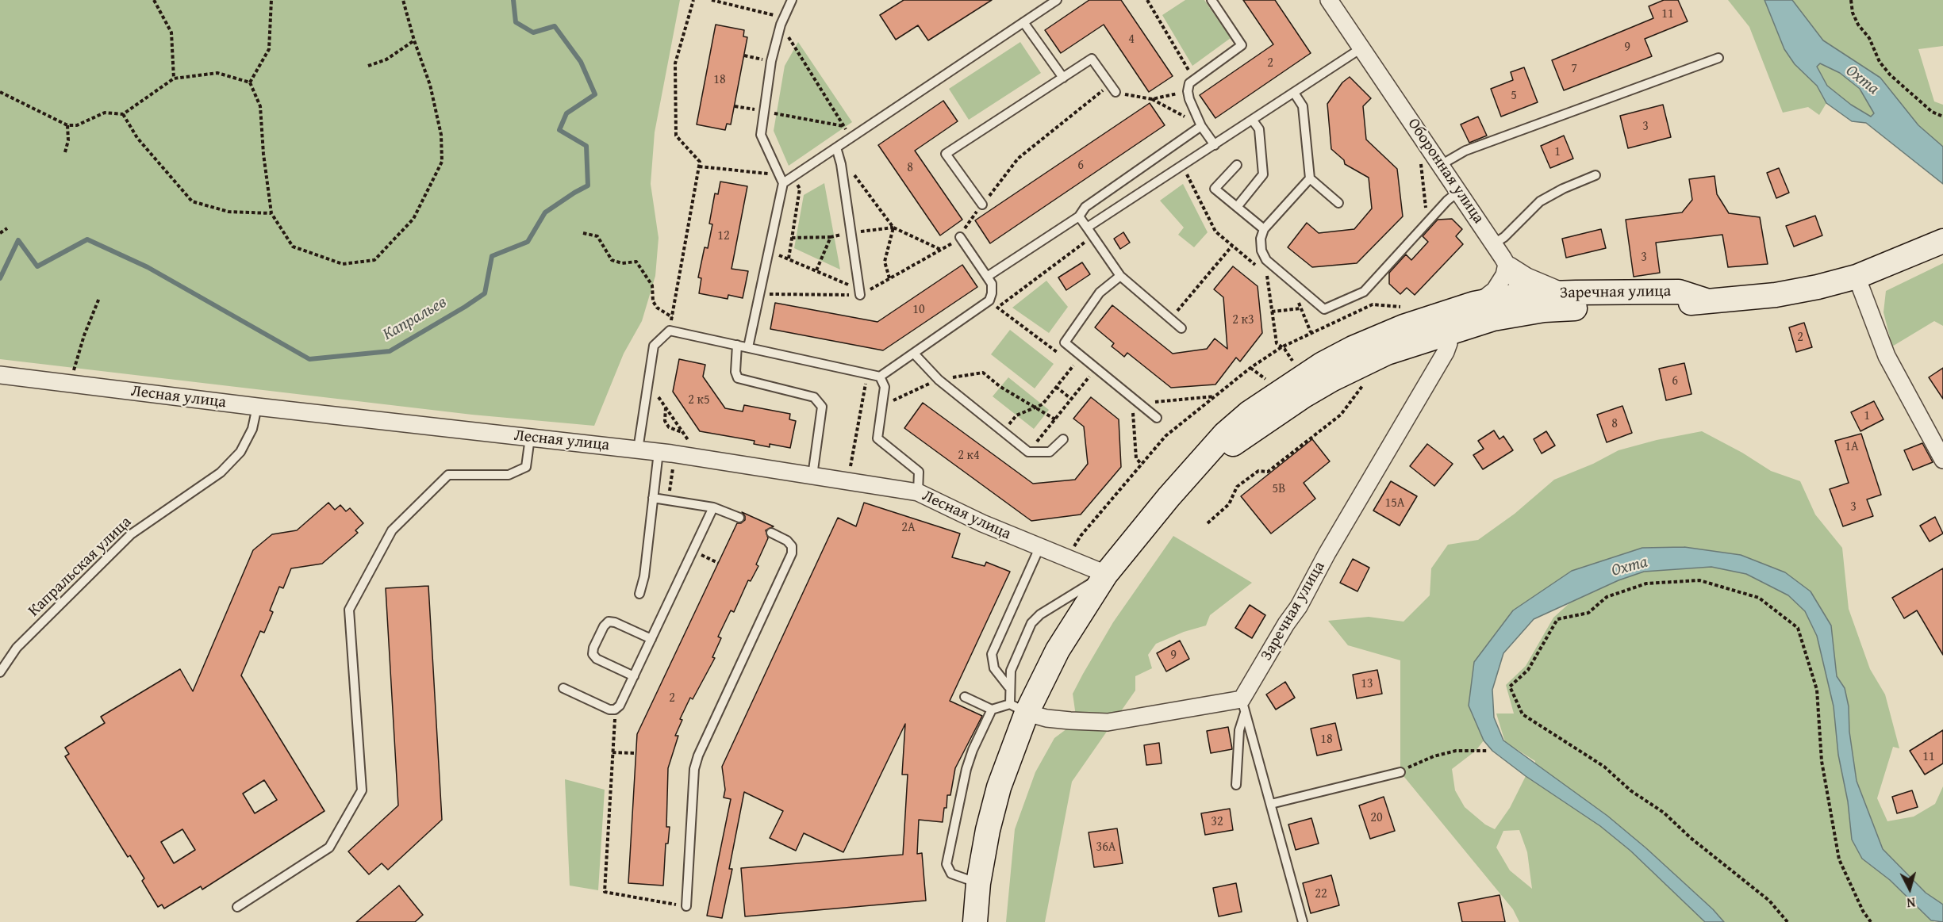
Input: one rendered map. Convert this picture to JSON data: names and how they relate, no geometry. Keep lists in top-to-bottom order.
{
  "streets": {
    "main road": ["Заречная улица"],
    "street": ["Оборонная улица", "Лесная улица"],
    "lane": ["Капральская улица"]
  },
  "crossings": [
    ["Оборонная улица", "Заречная улица"],
    ["Лесная улица", "Капральская улица"]
  ],
  "water": ["Охта", "Капральев"],
  "house_numbers": [
    "11",
    "4",
    "9",
    "2",
    "7",
    "18",
    "5",
    "3",
    "1",
    "6",
    "8",
    "12",
    "3",
    "10",
    "2 к3",
    "2",
    "6",
    "2 к5",
    "1",
    "8",
    "1А",
    "2 к4",
    "5В",
    "15А",
    "3",
    "2А",
    "9",
    "13",
    "2",
    "18",
    "11",
    "20",
    "32",
    "36А",
    "22"
  ],
  "north": "bottom"
}
